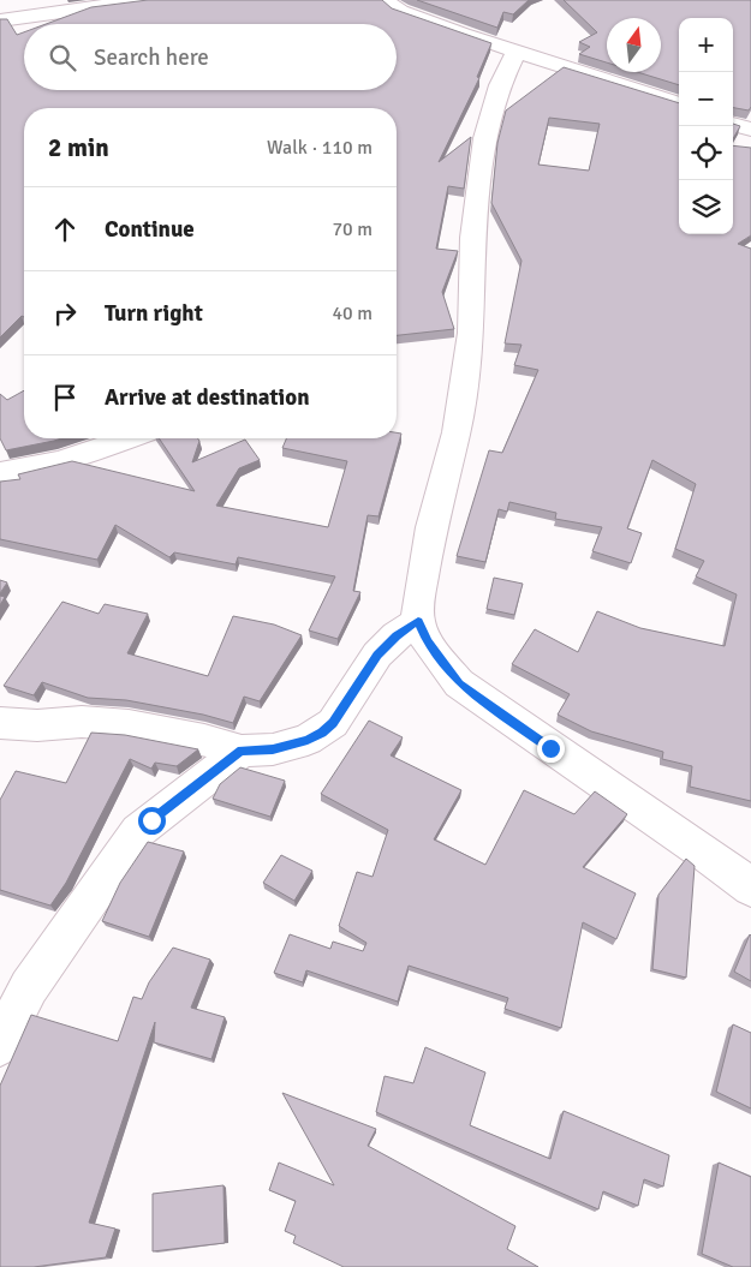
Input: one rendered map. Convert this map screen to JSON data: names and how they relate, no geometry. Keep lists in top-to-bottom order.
{
  "north": "top",
  "page": {
    "map_buttons": ["+", "−"],
    "search": "Search here",
    "heading": ["2 min", "Walk · 110 m"],
    "list": [
      ["Continue", "70 m"],
      ["Turn right", "40 m"],
      "Arrive at destination"
    ]
  }
}
